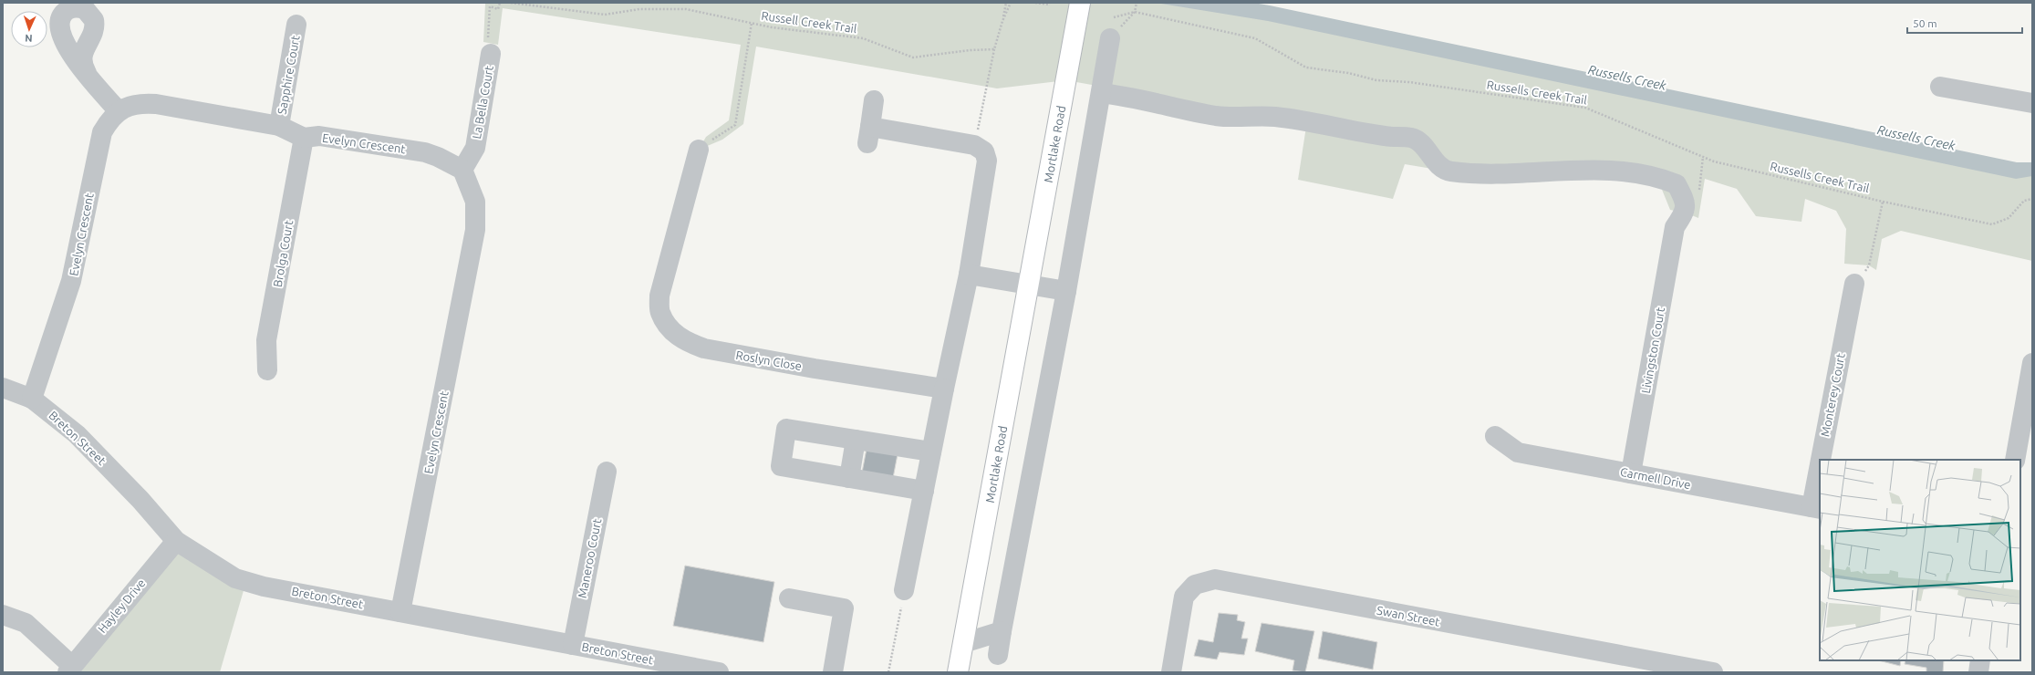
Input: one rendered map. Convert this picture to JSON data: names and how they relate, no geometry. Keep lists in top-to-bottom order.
{
  "streets": {
    "main road": ["Mortlake Road"],
    "street": [
      "Sapphire Court",
      "La Bella Court",
      "Evelyn Crescent",
      "Brolga Court",
      "Livingston Court",
      "Roslyn Close",
      "Monterey Court",
      "Breton Street",
      "Carmell Drive",
      "Maneroo Court",
      "Hayley Drive",
      "Swan Street"
    ],
    "path": ["Russell Creek Trail", "Russells Creek Trail"]
  },
  "crossings": [
    ["Sapphire Court", "Evelyn Crescent"],
    ["La Bella Court", "Evelyn Crescent"],
    ["Evelyn Crescent", "Brolga Court"],
    ["Evelyn Crescent", "Breton Street"],
    ["Livingston Court", "Carmell Drive"],
    ["Monterey Court", "Carmell Drive"],
    ["Breton Street", "Maneroo Court"],
    ["Breton Street", "Hayley Drive"]
  ],
  "water": ["Russells Creek"],
  "scale_bar": "50 m",
  "north": "bottom"
}
